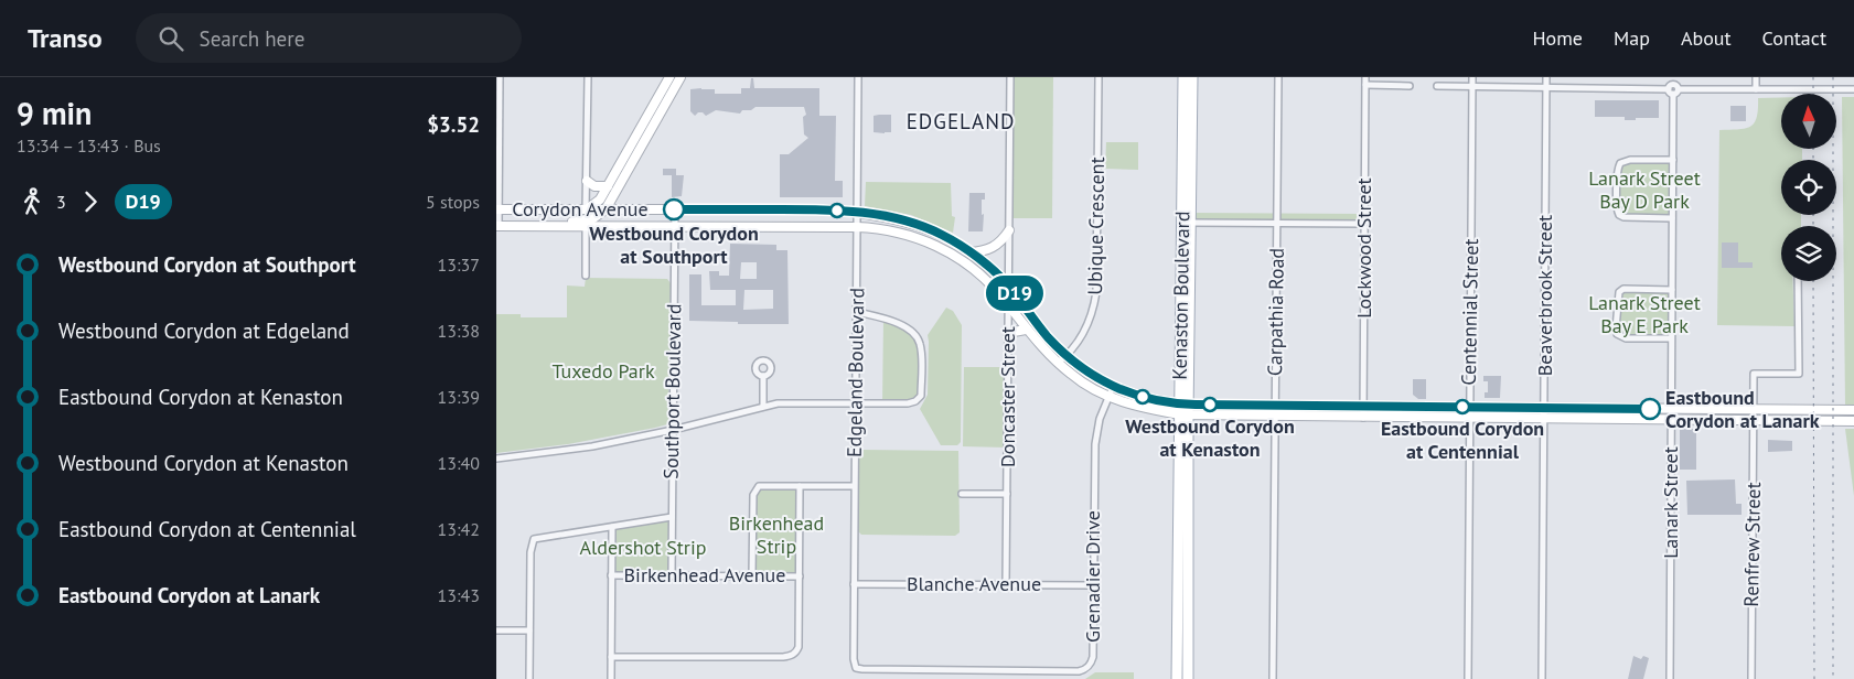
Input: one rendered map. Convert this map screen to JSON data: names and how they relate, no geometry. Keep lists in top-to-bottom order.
{
  "streets": {
    "main road": ["Corydon Avenue", "Kenaston Boulevard"],
    "street": [
      "Ubique Crescent",
      "Lockwood Street",
      "Beaverbrook Street",
      "Carpathia Road",
      "Centennial Street",
      "Edgeland Boulevard",
      "Southport Boulevard",
      "Doncaster Street",
      "Lanark Street",
      "Renfrew Street",
      "Birkenhead Avenue",
      "Grenadier Drive",
      "Blanche Avenue"
    ]
  },
  "crossings": [
    ["Corydon Avenue", "Ubique Crescent"],
    ["Corydon Avenue", "Lockwood Street"],
    ["Corydon Avenue", "Kenaston Boulevard"],
    ["Corydon Avenue", "Beaverbrook Street"],
    ["Corydon Avenue", "Carpathia Road"],
    ["Corydon Avenue", "Centennial Street"],
    ["Corydon Avenue", "Edgeland Boulevard"],
    ["Corydon Avenue", "Southport Boulevard"],
    ["Corydon Avenue", "Doncaster Street"],
    ["Corydon Avenue", "Lanark Street"],
    ["Corydon Avenue", "Renfrew Street"],
    ["Corydon Avenue", "Grenadier Drive"],
    ["Edgeland Boulevard", "Grenadier Drive"],
    ["Edgeland Boulevard", "Blanche Avenue"],
    ["Southport Boulevard", "Birkenhead Avenue"],
    ["Doncaster Street", "Blanche Avenue"],
    ["Grenadier Drive", "Blanche Avenue"]
  ],
  "districts": ["EDGELAND"],
  "parks": [
    "Lanark Street Bay D Park",
    "Lanark Street Bay E Park",
    "Tuxedo Park",
    "Birkenhead Strip",
    "Aldershot Strip"
  ],
  "places": [
    "Westbound Corydon at Southport",
    "Westbound Corydon at Kenaston",
    "Eastbound Corydon at Centennial",
    "Eastbound Corydon at Lanark"
  ],
  "lines": ["bus line D19"],
  "north": "top",
  "page": {
    "header": "Transo",
    "search": "Search here",
    "nav": [
      "Home",
      "Map",
      "About",
      "Contact"
    ],
    "heading": ["9 min", "13:34 – 13:43 · Bus", "$3.52"],
    "on_map": "D19",
    "legs": ["3", "D19", "5 stops"],
    "list": [
      {
        "name": "Westbound Corydon at Southport",
        "value": "13:37"
      },
      {
        "name": "Westbound Corydon at Edgeland",
        "value": "13:38"
      },
      {
        "name": "Eastbound Corydon at Kenaston",
        "value": "13:39"
      },
      {
        "name": "Westbound Corydon at Kenaston",
        "value": "13:40"
      },
      {
        "name": "Eastbound Corydon at Centennial",
        "value": "13:42"
      },
      {
        "name": "Eastbound Corydon at Lanark",
        "value": "13:43"
      }
    ]
  }
}
